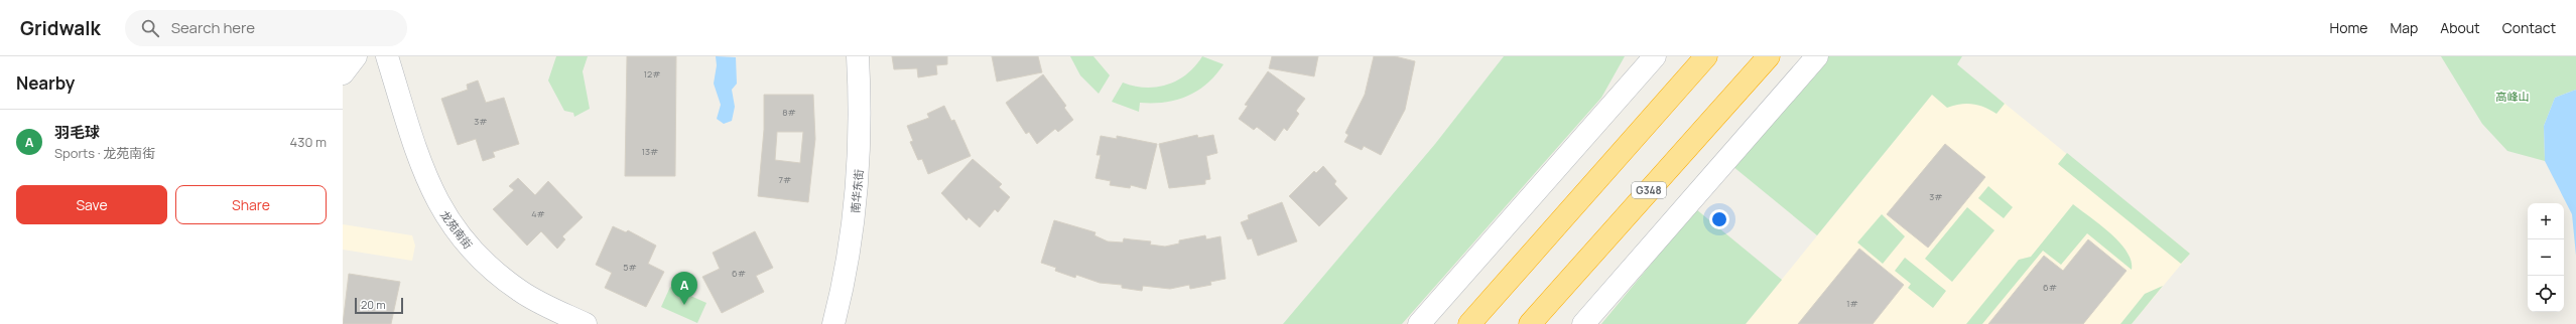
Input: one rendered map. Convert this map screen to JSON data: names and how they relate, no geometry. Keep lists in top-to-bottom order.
{
  "streets": {
    "highway": ["G348"],
    "street": ["南华东街", "龙苑南街"]
  },
  "parks": ["高峰山"],
  "house_numbers": [
    "12#",
    "8#",
    "3#",
    "13#",
    "7#",
    "3#",
    "4#",
    "5#",
    "6#",
    "6#",
    "1#"
  ],
  "scale_bar": "20 m",
  "page": {
    "header": "Gridwalk",
    "search": "Search here",
    "nav": [
      "Home",
      "Map",
      "About",
      "Contact"
    ],
    "heading": "Nearby",
    "list": [
      {
        "mark": "A",
        "name": "羽毛球",
        "note": "Sports · 龙苑南街",
        "value": "430 m"
      }
    ],
    "buttons": ["Save", "Share"],
    "map_buttons": ["+", "−"],
    "pins": "A",
    "scale": "20 m"
  }
}
